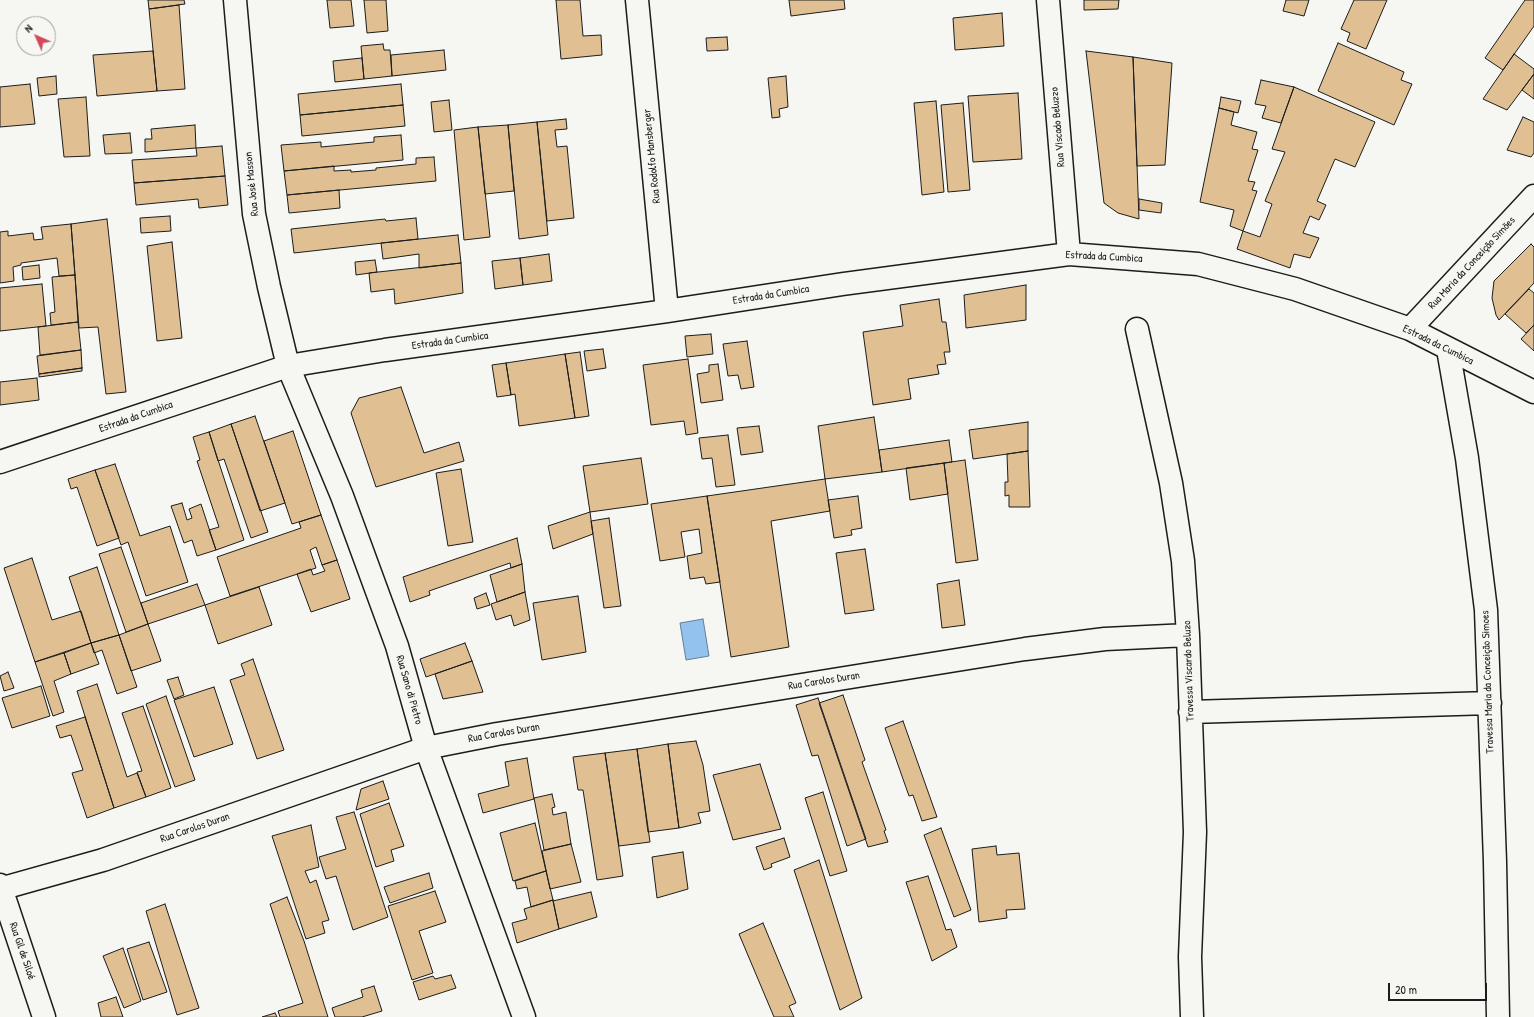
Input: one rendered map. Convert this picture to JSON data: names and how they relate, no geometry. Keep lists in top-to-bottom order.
{
  "streets": {
    "street": [
      "Rua Viscado Beluzzo",
      "Rua Rodolfo Mansberger",
      "Rua José Masson",
      "Estrada da Cumbica",
      "Rua Maria da Conceição Simões",
      "Travessa Viscardo Beluzo",
      "Rua Carolos Duran",
      "Travessa Maria da Conceição Simoes",
      "Rua Sano di Pietro",
      "Rua Gil de Siloé"
    ]
  },
  "crossings": [
    ["Rua Viscado Beluzzo", "Estrada da Cumbica"],
    ["Rua Rodolfo Mansberger", "Estrada da Cumbica"],
    ["Rua José Masson", "Estrada da Cumbica"],
    ["Rua José Masson", "Rua Sano di Pietro"],
    ["Estrada da Cumbica", "Rua Maria da Conceição Simões"],
    ["Estrada da Cumbica", "Travessa Maria da Conceição Simoes"],
    ["Estrada da Cumbica", "Rua Sano di Pietro"],
    ["Travessa Viscardo Beluzo", "Rua Carolos Duran"],
    ["Rua Carolos Duran", "Rua Sano di Pietro"],
    ["Rua Carolos Duran", "Rua Gil de Siloé"]
  ],
  "scale_bar": "20 m",
  "north": "top left"
}
